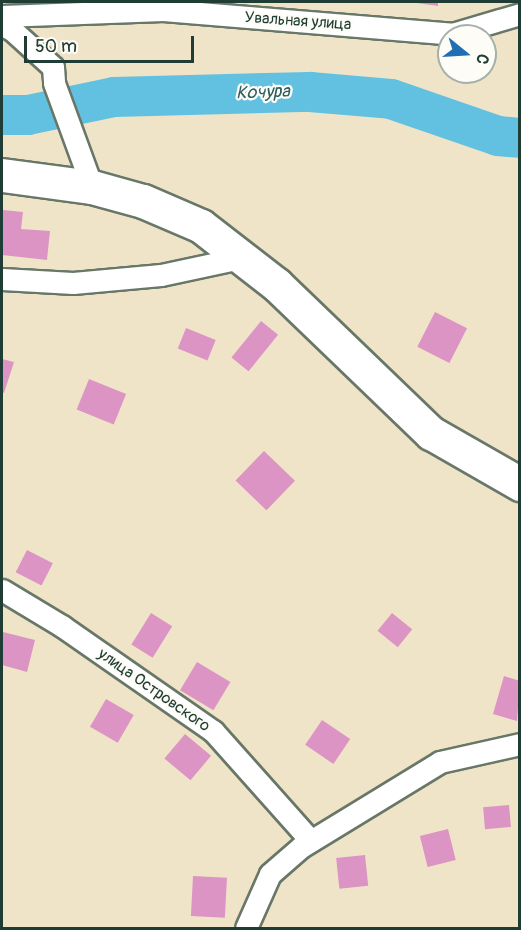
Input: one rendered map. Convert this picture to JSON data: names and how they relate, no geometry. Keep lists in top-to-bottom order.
{
  "streets": {
    "street": ["Увальная улица", "улица Островского"]
  },
  "water": ["Кочура"],
  "scale_bar": "50 m",
  "north": "right"
}
